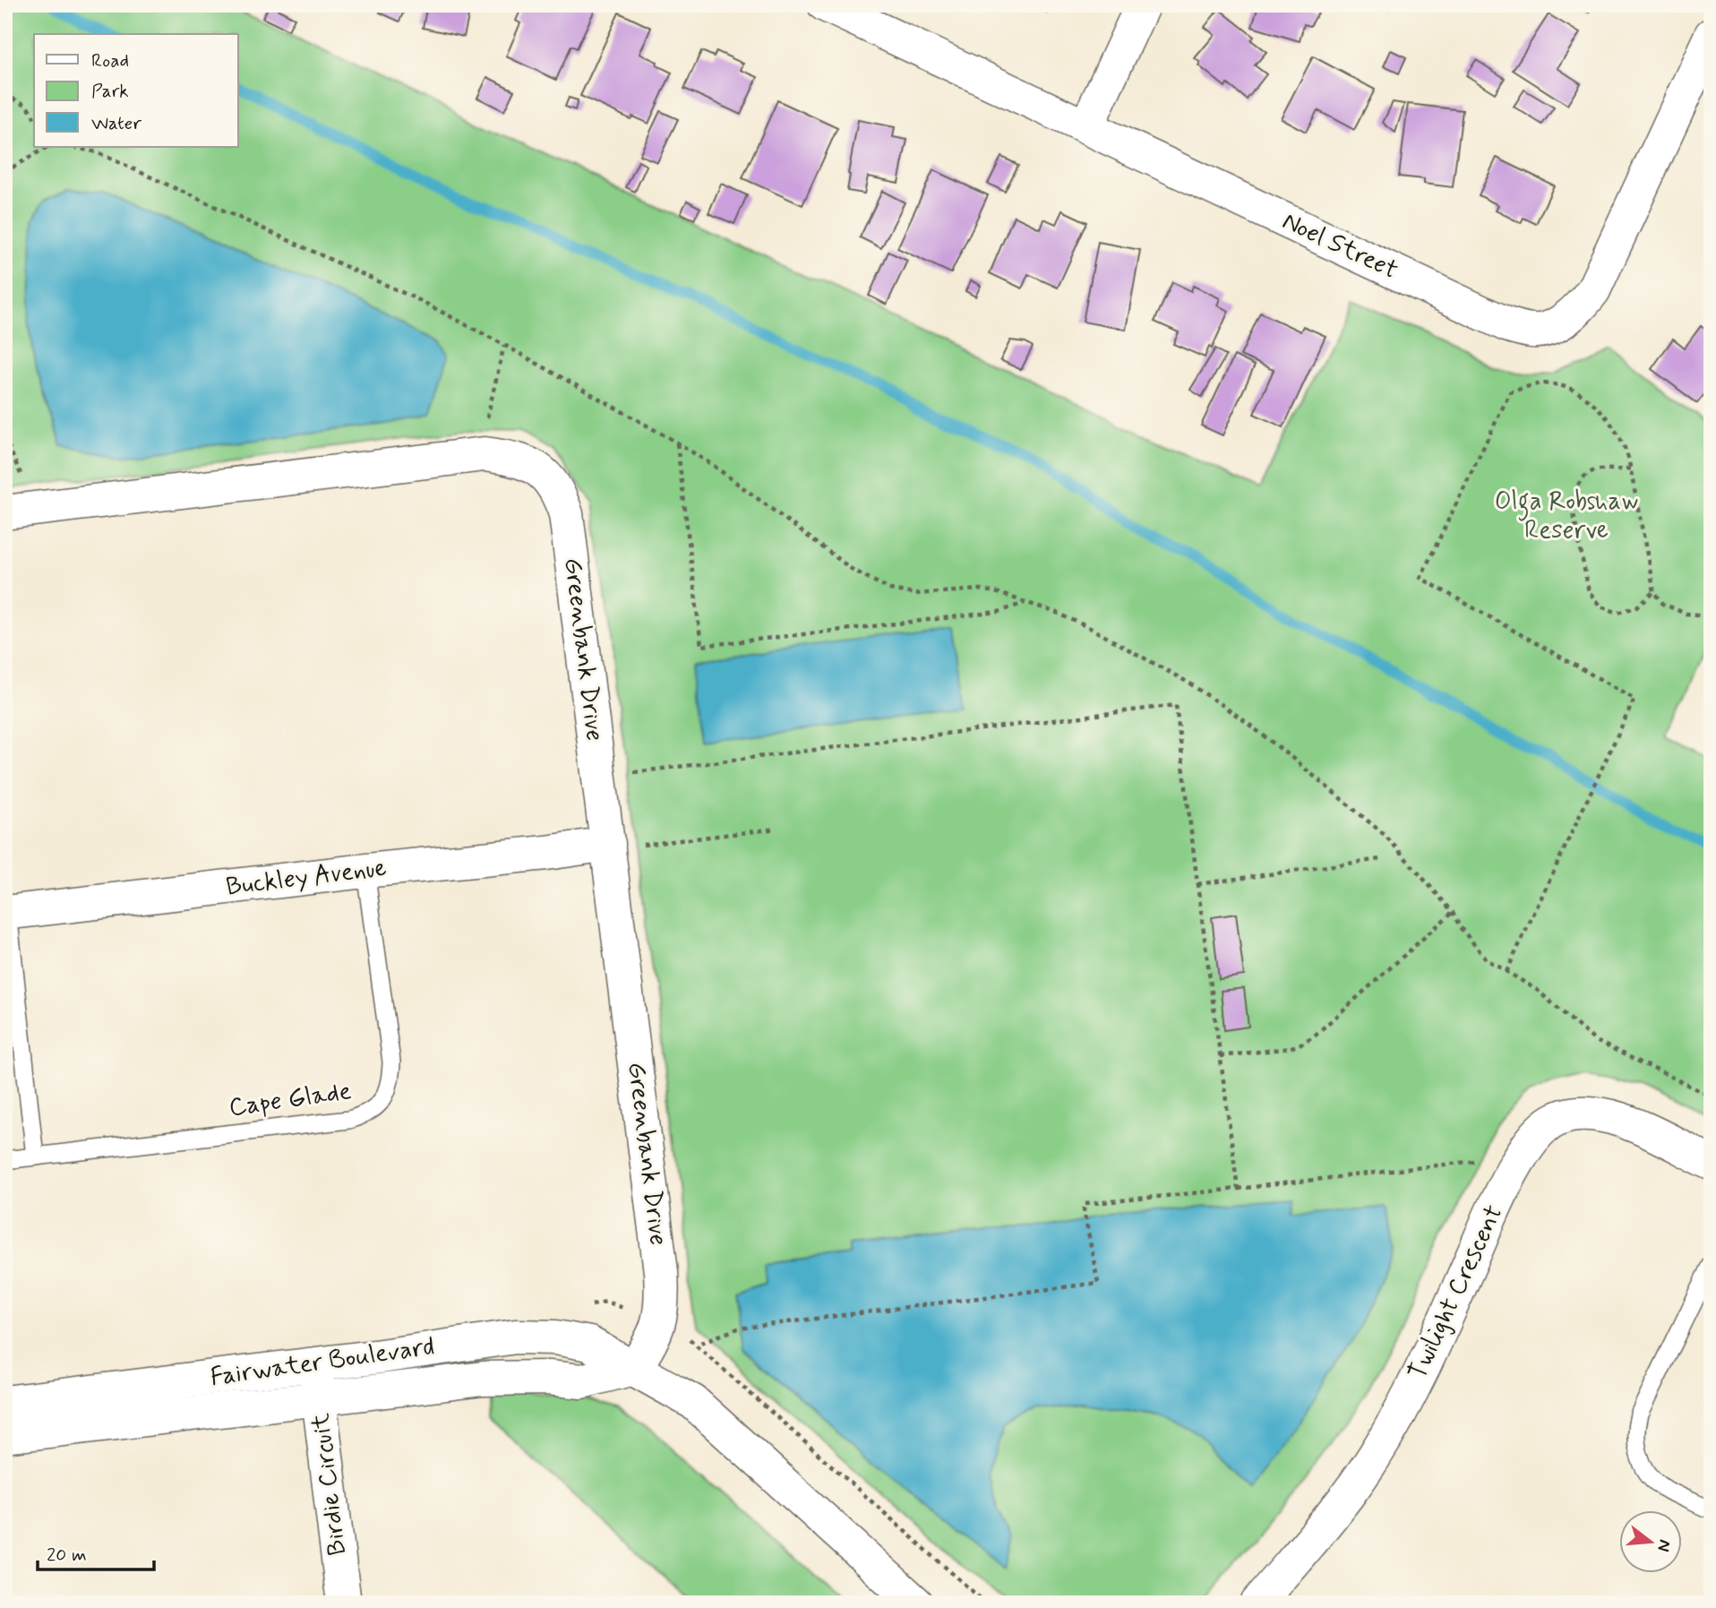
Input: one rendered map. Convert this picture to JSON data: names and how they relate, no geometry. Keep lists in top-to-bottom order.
{
  "streets": {
    "street": [
      "Noel Street",
      "Greenbank Drive",
      "Buckley Avenue",
      "Twilight Crescent",
      "Fairwater Boulevard",
      "Birdie Circuit"
    ],
    "lane": ["Cape Glade"]
  },
  "crossings": [
    ["Greenbank Drive", "Buckley Avenue"],
    ["Greenbank Drive", "Fairwater Boulevard"],
    ["Buckley Avenue", "Cape Glade"],
    ["Fairwater Boulevard", "Birdie Circuit"]
  ],
  "parks": ["Olga Robshaw Reserve"],
  "legend": ["Road", "Park", "Water"],
  "scale_bar": "20 m",
  "north": "right"
}
